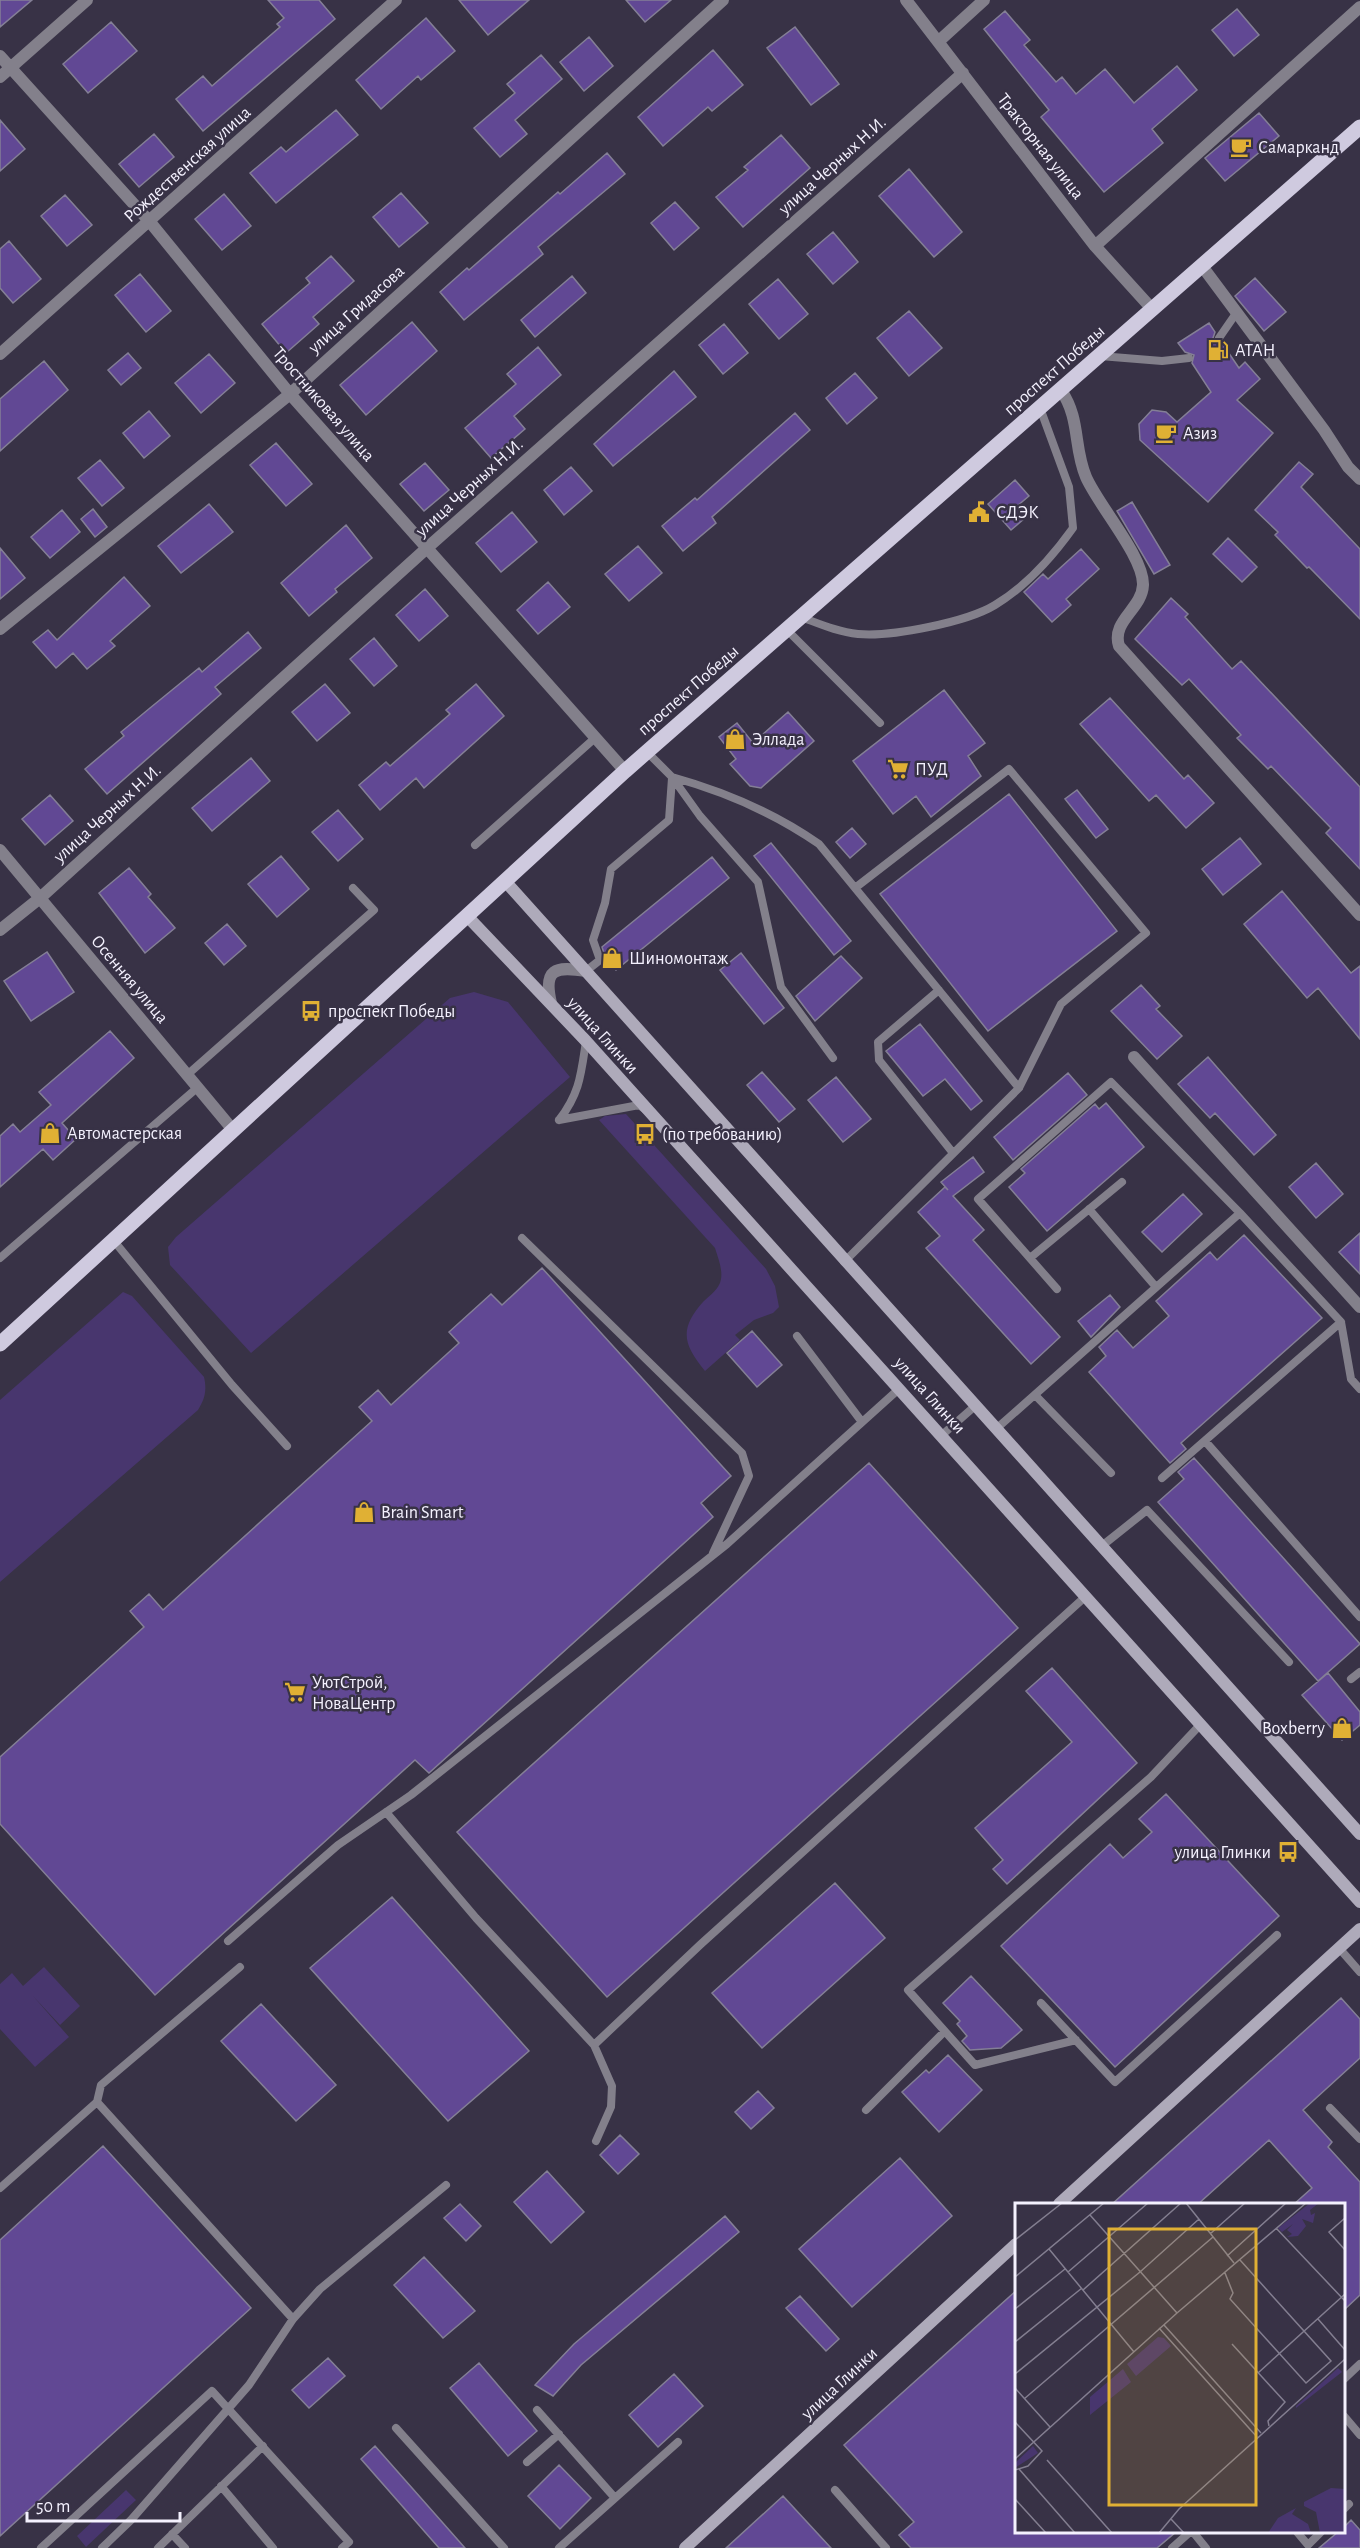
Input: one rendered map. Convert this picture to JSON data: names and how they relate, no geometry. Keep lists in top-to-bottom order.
{
  "streets": {
    "main road": ["проспект Победы", "улица Глинки"],
    "street": [
      "Тракторная улица",
      "Рождественская улица",
      "улица Черных Н.И.",
      "улица Гридасова",
      "Тростниковая улица",
      "Осенняя улица"
    ]
  },
  "crossings": [
    ["Тракторная улица", "улица Черных Н.И."],
    ["Тракторная улица", "проспект Победы"],
    ["Рождественская улица", "Тростниковая улица"],
    ["улица Черных Н.И.", "Тростниковая улица"],
    ["улица Черных Н.И.", "Осенняя улица"],
    ["улица Гридасова", "Тростниковая улица"],
    ["проспект Победы", "Тростниковая улица"],
    ["проспект Победы", "Осенняя улица"],
    ["проспект Победы", "улица Глинки"]
  ],
  "places": {
    "cafe": ["Самарканд", "Азиз"],
    "fuel station": ["АТАН"],
    "public building": ["СДЭК"],
    "shop": [
      "Эллада",
      "Шиномонтаж",
      "Автомастерская",
      "Brain Smart",
      "Boxberry"
    ],
    "supermarket": ["ПУД", "УютСтрой, НоваЦентр"],
    "bus stop": ["проспект Победы", "(по требованию)", "улица Глинки"]
  },
  "scale_bar": "50 m"
}
